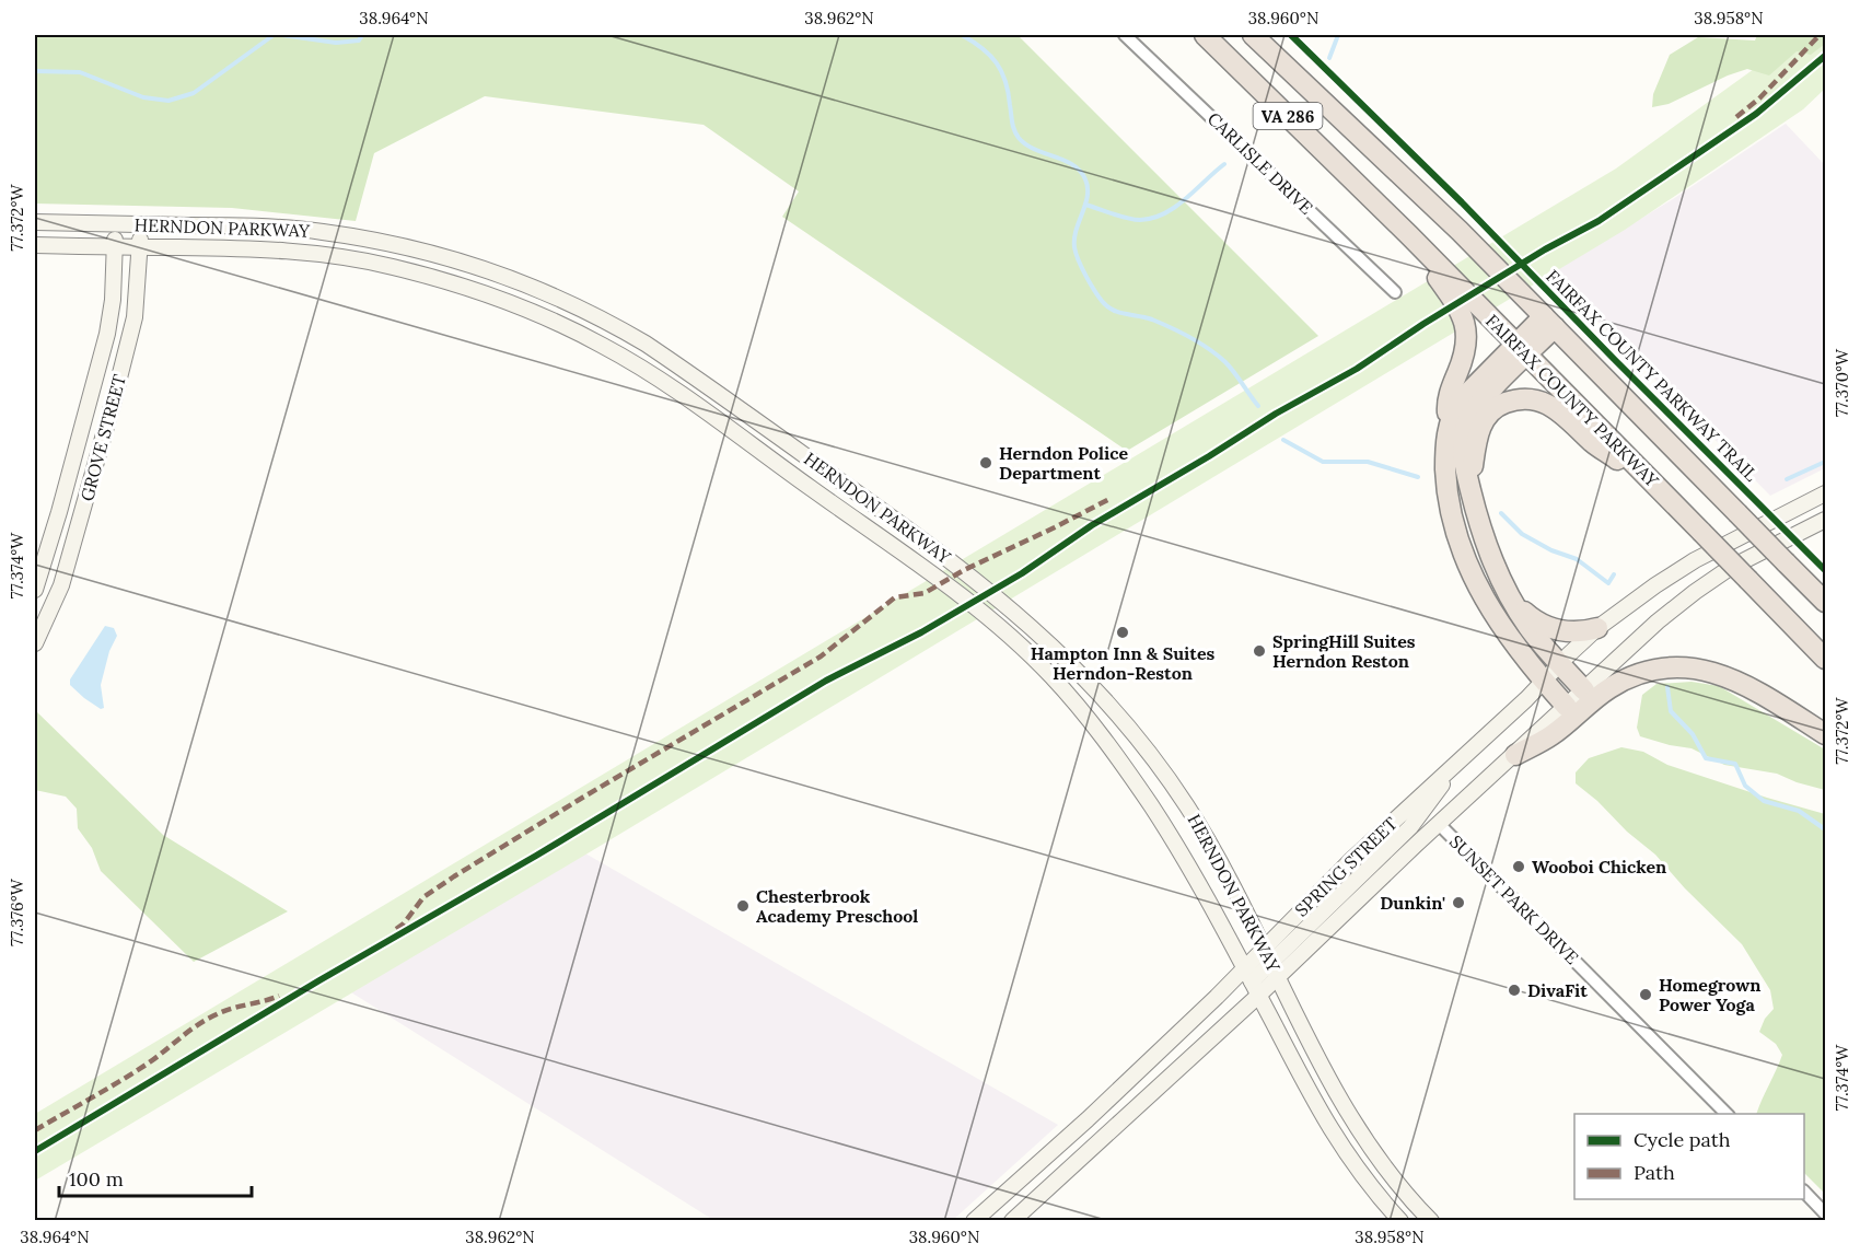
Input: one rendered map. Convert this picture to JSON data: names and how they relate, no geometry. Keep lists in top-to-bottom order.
{
  "streets": {
    "highway": ["VA 286", "FAIRFAX COUNTY PARKWAY"],
    "main road": ["HERNDON PARKWAY", "GROVE STREET", "SPRING STREET"],
    "street": ["CARLISLE DRIVE", "SUNSET PARK DRIVE"],
    "cycle path": ["FAIRFAX COUNTY PARKWAY TRAIL"]
  },
  "crossings": [
    ["HERNDON PARKWAY", "GROVE STREET"],
    ["HERNDON PARKWAY", "SPRING STREET"],
    ["SPRING STREET", "SUNSET PARK DRIVE"]
  ],
  "places": [
    "Herndon Police Department",
    "Hampton Inn & Suites Herndon-Reston",
    "SpringHill Suites Herndon Reston",
    "Wooboi Chicken",
    "Dunkin'",
    "Chesterbrook Academy Preschool",
    "DivaFit",
    "Homegrown Power Yoga"
  ],
  "legend": ["Cycle path", "Path"],
  "scale_bar": "100 m",
  "coordinates": [
    "38.964°N",
    "38.962°N",
    "38.960°N",
    "38.958°N",
    "77.372°W",
    "77.370°W",
    "77.374°W",
    "77.376°W"
  ]
}
